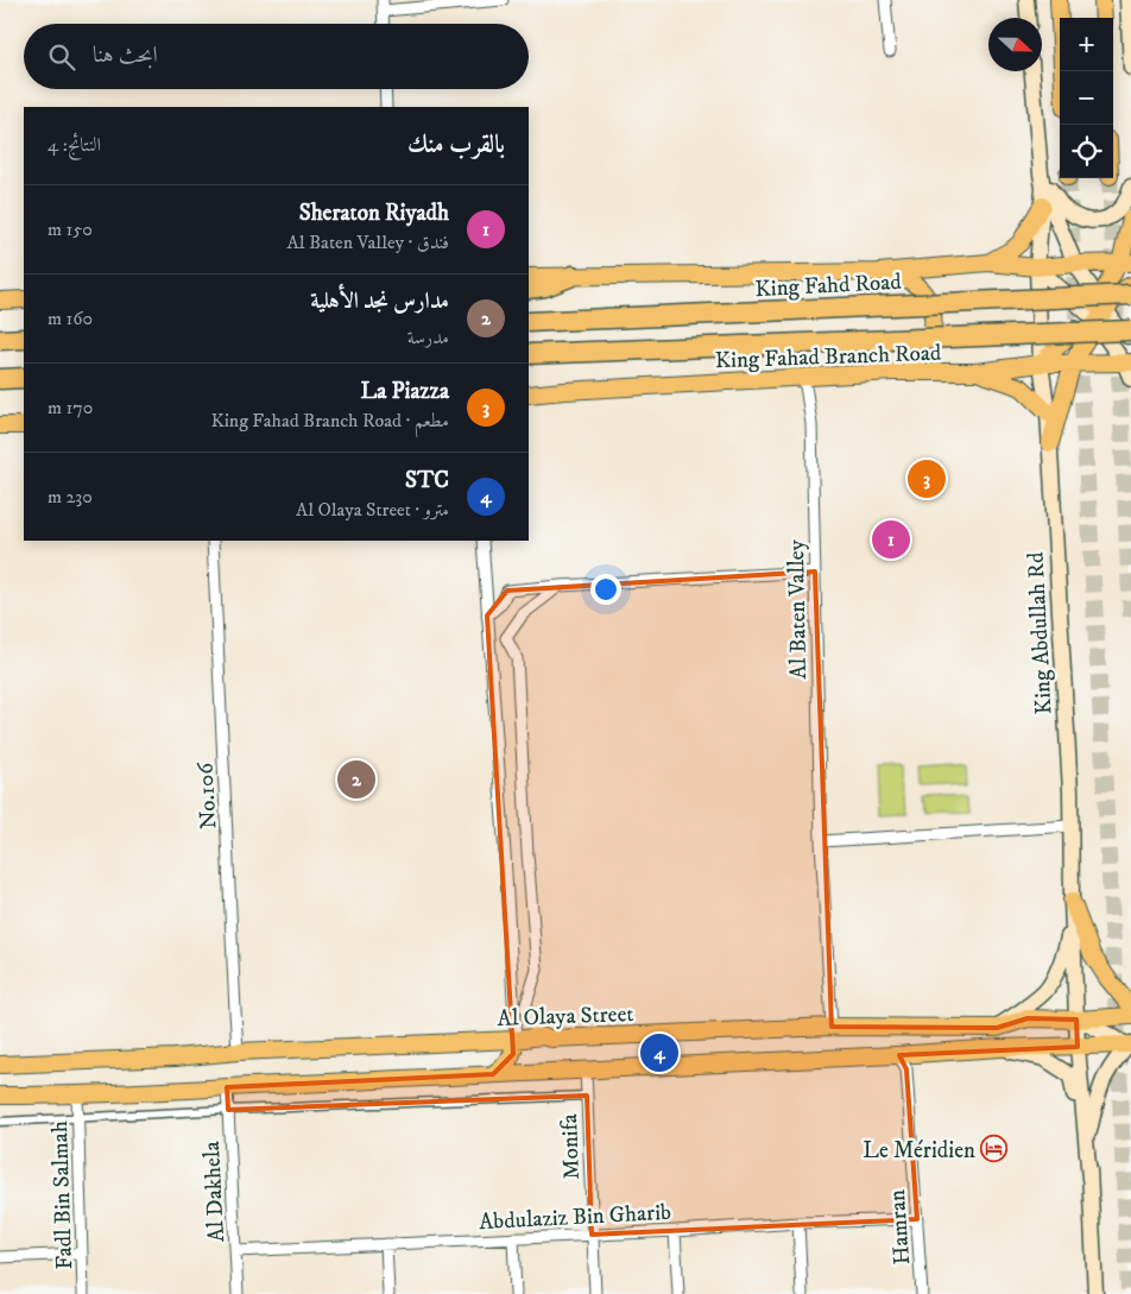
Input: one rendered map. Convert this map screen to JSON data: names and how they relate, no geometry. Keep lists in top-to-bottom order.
{
  "streets": {
    "highway": ["King Fahd Road"],
    "main road": ["King Fahad Branch Road", "King Abdullah Rd", "Al Olaya Street"],
    "street": [
      "Al Baten Valley",
      "No.106",
      "Monifa",
      "Al Dakhela",
      "Fadl Bin Salmah",
      "Abdulaziz Bin Gharib",
      "Hamran"
    ]
  },
  "crossings": [
    ["King Fahad Branch Road", "Al Baten Valley"],
    ["King Fahad Branch Road", "King Abdullah Rd"],
    ["Al Baten Valley", "Al Olaya Street"],
    ["No.106", "Al Olaya Street"],
    ["Monifa", "Abdulaziz Bin Gharib"],
    ["Al Dakhela", "Abdulaziz Bin Gharib"],
    ["Abdulaziz Bin Gharib", "Hamran"]
  ],
  "places": {
    "hotel": ["Le Méridien"]
  },
  "north": "right",
  "page": {
    "map_buttons": ["+", "−"],
    "search": "ابحث هنا",
    "heading": ["بالقرب منك", "النتائج: 4"],
    "list": [
      {
        "mark": "1",
        "name": "Sheraton Riyadh",
        "note": "فندق · Al Baten Valley",
        "value": "150 m"
      },
      {
        "mark": "2",
        "name": "مدارس نجد الأهلية",
        "note": "مدرسة",
        "value": "160 m"
      },
      {
        "mark": "3",
        "name": "La Piazza",
        "note": "مطعم · King Fahad Branch Road",
        "value": "170 m"
      },
      {
        "mark": "4",
        "name": "STC",
        "note": "مترو · Al Olaya Street",
        "value": "230 m"
      }
    ],
    "pins": [
      "3",
      "1",
      "2",
      "4"
    ]
  }
}
